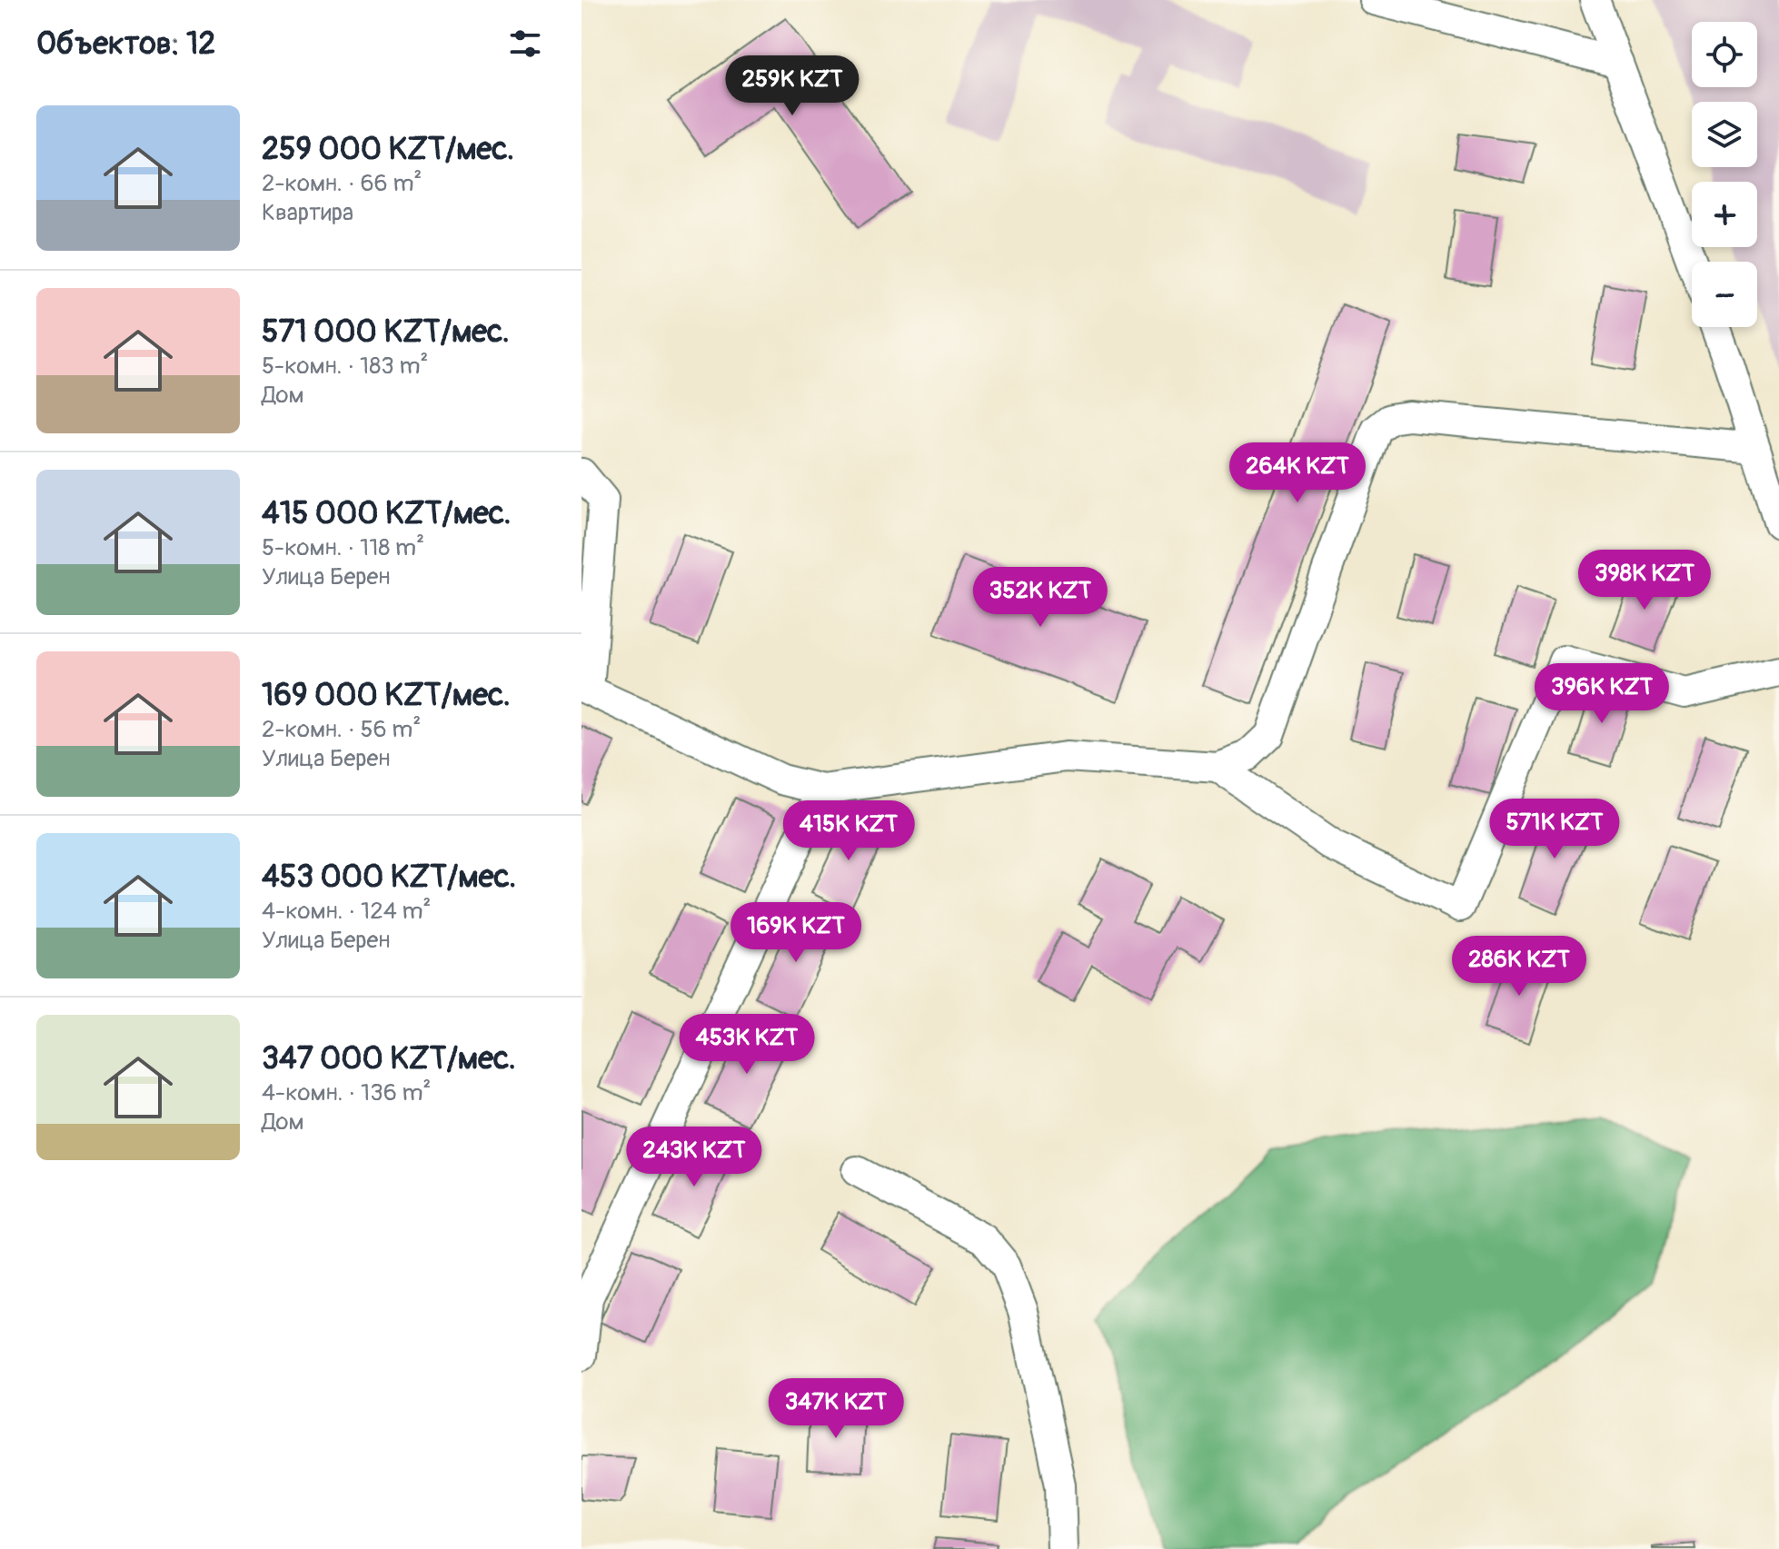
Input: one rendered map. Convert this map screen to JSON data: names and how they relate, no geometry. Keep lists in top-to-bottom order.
{
  "page": {
    "heading": "Объектов: 12",
    "map_buttons": ["+", "−"],
    "price": [
      "259K KZT",
      "264K KZT",
      "398K KZT",
      "352K KZT",
      "396K KZT",
      "571K KZT",
      "415K KZT",
      "169K KZT",
      "286K KZT",
      "453K KZT",
      "243K KZT",
      "347K KZT"
    ],
    "list": [
      {
        "name": "259 000 KZT/мес.",
        "note": "2-комн. · 66 m² · Квартира"
      },
      {
        "name": "571 000 KZT/мес.",
        "note": "5-комн. · 183 m² · Дом"
      },
      {
        "name": "415 000 KZT/мес.",
        "note": "5-комн. · 118 m² · Улица Берен"
      },
      {
        "name": "169 000 KZT/мес.",
        "note": "2-комн. · 56 m² · Улица Берен"
      },
      {
        "name": "453 000 KZT/мес.",
        "note": "4-комн. · 124 m² · Улица Берен"
      },
      {
        "name": "347 000 KZT/мес.",
        "note": "4-комн. · 136 m² · Дом"
      }
    ]
  }
}
